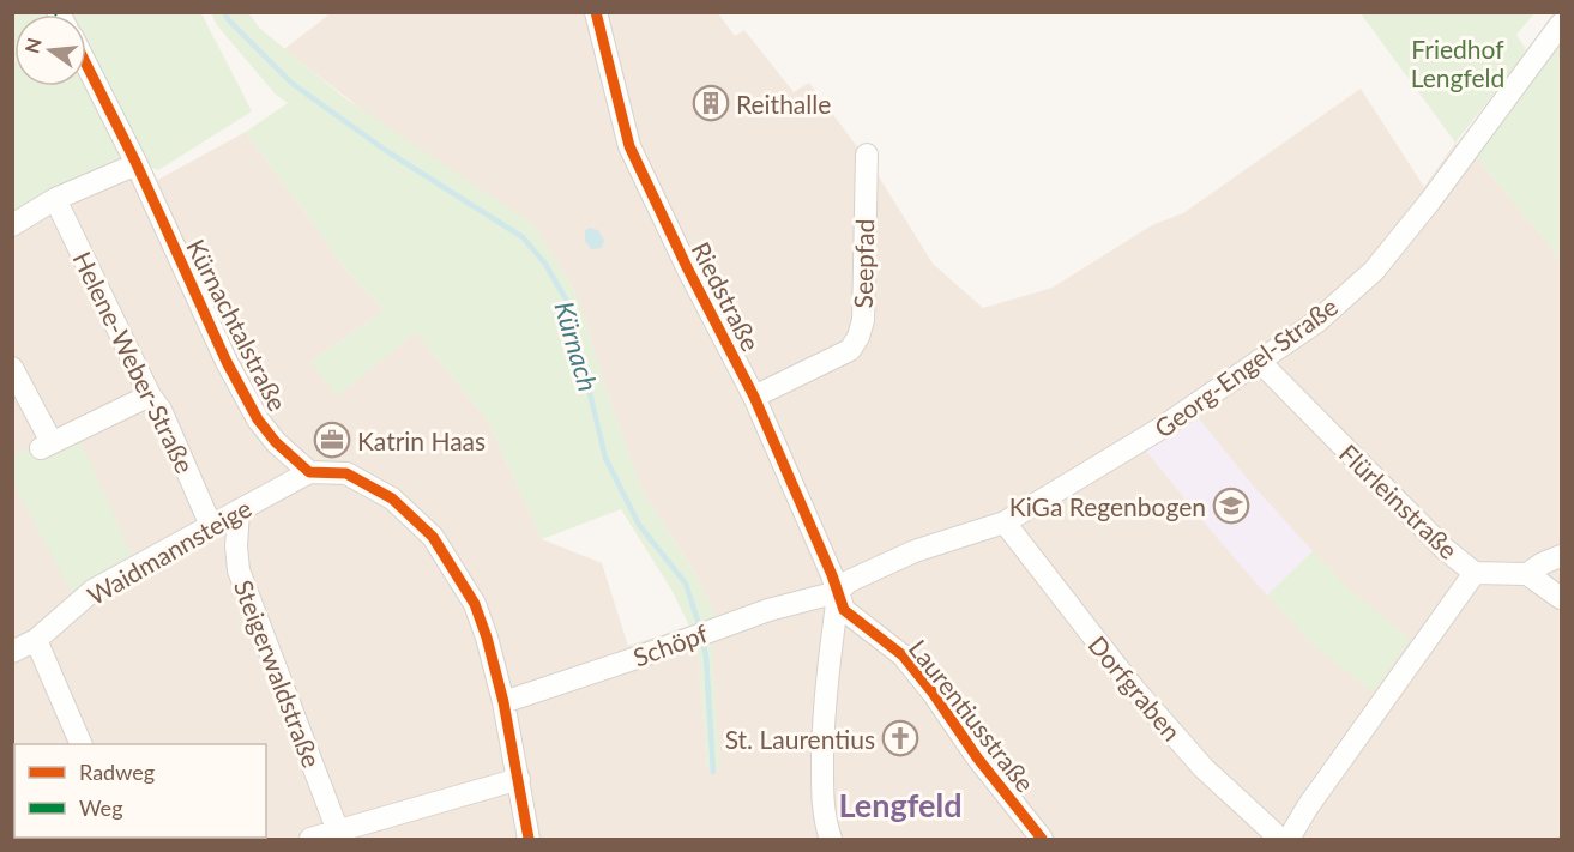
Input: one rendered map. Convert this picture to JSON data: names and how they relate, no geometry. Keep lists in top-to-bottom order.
{
  "streets": {
    "street": [
      "Seepfad",
      "Riedstraße",
      "Kürnachtalstraße",
      "Helene-Weber-Straße",
      "Georg-Engel-Straße",
      "Flürleinstraße",
      "Waidmannsteige",
      "Schöpf",
      "Steigerwaldstraße",
      "Dorfgraben",
      "Laurentiusstraße"
    ]
  },
  "crossings": [
    ["Seepfad", "Riedstraße"],
    ["Riedstraße", "Georg-Engel-Straße"],
    ["Riedstraße", "Schöpf"],
    ["Riedstraße", "Laurentiusstraße"],
    ["Kürnachtalstraße", "Waidmannsteige"],
    ["Helene-Weber-Straße", "Waidmannsteige"],
    ["Georg-Engel-Straße", "Flürleinstraße"],
    ["Georg-Engel-Straße", "Schöpf"],
    ["Georg-Engel-Straße", "Dorfgraben"],
    ["Georg-Engel-Straße", "Laurentiusstraße"],
    ["Waidmannsteige", "Steigerwaldstraße"],
    ["Schöpf", "Laurentiusstraße"]
  ],
  "districts": ["Lengfeld"],
  "water": ["Kürnach"],
  "parks": ["Friedhof Lengfeld"],
  "places": {
    "building": ["Reithalle"],
    "office": ["Katrin Haas"],
    "school or university": ["KiGa Regenbogen"],
    "church": ["St. Laurentius"]
  },
  "legend": ["Radweg", "Weg"],
  "north": "left"
}
